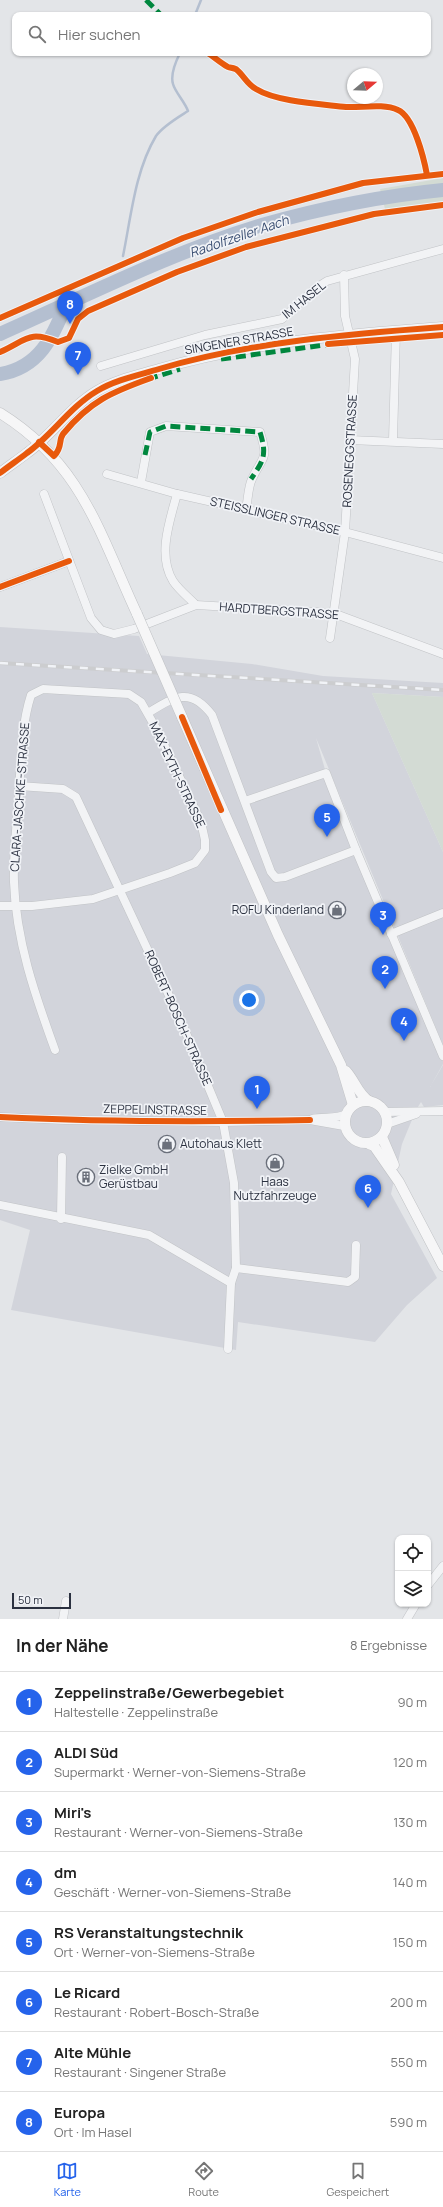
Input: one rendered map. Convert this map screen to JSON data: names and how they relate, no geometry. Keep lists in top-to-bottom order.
{
  "streets": {
    "main road": ["SINGENER STRASSE"],
    "street": [
      "IM HASEL",
      "ROSENEGGSTRASSE",
      "STEISSLINGER STRASSE",
      "HARDTBERGSTRASSE",
      "MAX-EYTH-STRASSE",
      "CLARA-JASCHKE-STRASSE",
      "ROBERT-BOSCH-STRASSE",
      "ZEPPELINSTRASSE"
    ]
  },
  "crossings": [
    ["IM HASEL", "SINGENER STRASSE"],
    ["IM HASEL", "ROSENEGGSTRASSE"],
    ["SINGENER STRASSE", "ROSENEGGSTRASSE"],
    ["ROSENEGGSTRASSE", "STEISSLINGER STRASSE"],
    ["ROSENEGGSTRASSE", "HARDTBERGSTRASSE"],
    ["MAX-EYTH-STRASSE", "CLARA-JASCHKE-STRASSE"],
    ["MAX-EYTH-STRASSE", "ROBERT-BOSCH-STRASSE"],
    ["CLARA-JASCHKE-STRASSE", "ROBERT-BOSCH-STRASSE"],
    ["ROBERT-BOSCH-STRASSE", "ZEPPELINSTRASSE"]
  ],
  "water": ["Radolfzeller Aach"],
  "places": {
    "shop": ["ROFU Kinderland", "Autohaus Klett", "Haas Nutzfahrzeuge"],
    "building": ["Zielke GmbH Gerüstbau"]
  },
  "scale_bar": "50 m",
  "north": "right",
  "page": {
    "search": "Hier suchen",
    "pins": [
      "8",
      "7",
      "5",
      "3",
      "2",
      "4",
      "1",
      "6"
    ],
    "scale": "50 m",
    "heading": ["In der Nähe", "8 Ergebnisse"],
    "list": [
      {
        "mark": "1",
        "name": "Zeppelinstraße/Gewerbegebiet",
        "note": "Haltestelle · Zeppelinstraße",
        "value": "90 m"
      },
      {
        "mark": "2",
        "name": "ALDI Süd",
        "note": "Supermarkt · Werner-von-Siemens-Straße",
        "value": "120 m"
      },
      {
        "mark": "3",
        "name": "Miri's",
        "note": "Restaurant · Werner-von-Siemens-Straße",
        "value": "130 m"
      },
      {
        "mark": "4",
        "name": "dm",
        "note": "Geschäft · Werner-von-Siemens-Straße",
        "value": "140 m"
      },
      {
        "mark": "5",
        "name": "RS Veranstaltungstechnik",
        "note": "Ort · Werner-von-Siemens-Straße",
        "value": "150 m"
      },
      {
        "mark": "6",
        "name": "Le Ricard",
        "note": "Restaurant · Robert-Bosch-Straße",
        "value": "200 m"
      },
      {
        "mark": "7",
        "name": "Alte Mühle",
        "note": "Restaurant · Singener Straße",
        "value": "550 m"
      },
      {
        "mark": "8",
        "name": "Europa",
        "note": "Ort · Im Hasel",
        "value": "590 m"
      }
    ],
    "nav": ["Karte", "Route", "Gespeichert"]
  }
}
